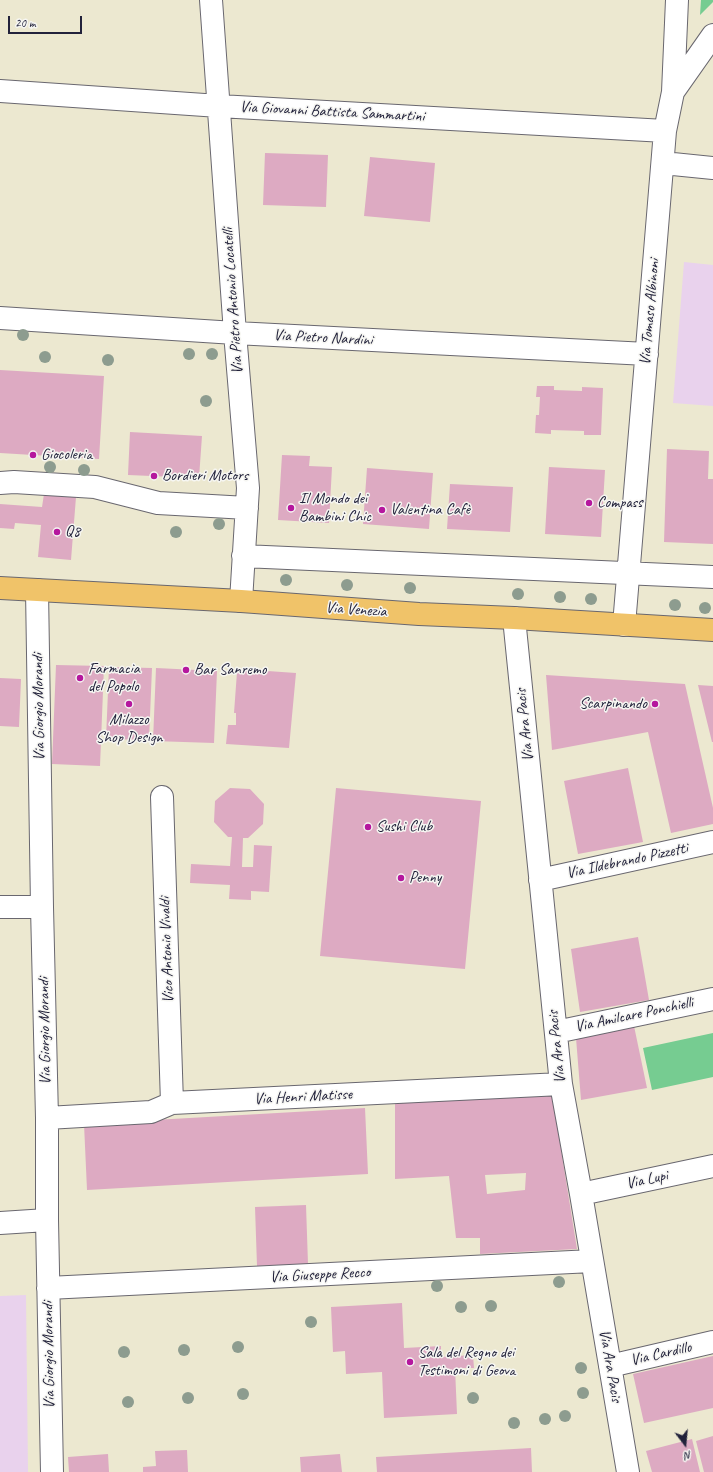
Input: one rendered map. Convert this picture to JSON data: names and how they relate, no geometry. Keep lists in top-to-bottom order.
{
  "streets": {
    "main road": ["Via Venezia"],
    "street": [
      "Via Giovanni Battista Sammartini",
      "Via Pietro Antonio Locatelli",
      "Via Tomaso Albinoni",
      "Via Pietro Nardini",
      "Via Giorgio Morandi",
      "Via Ara Pacis",
      "Via Ildebrando Pizzetti",
      "Vico Antonio Vivaldi",
      "Via Amilcare Ponchielli",
      "Via Henri Matisse",
      "Via Lupi",
      "Via Giuseppe Recco",
      "Via Cardillo"
    ]
  },
  "crossings": [
    ["Via Giovanni Battista Sammartini", "Via Pietro Antonio Locatelli"],
    ["Via Giovanni Battista Sammartini", "Via Tomaso Albinoni"],
    ["Via Pietro Antonio Locatelli", "Via Pietro Nardini"],
    ["Via Pietro Antonio Locatelli", "Via Venezia"],
    ["Via Tomaso Albinoni", "Via Pietro Nardini"],
    ["Via Tomaso Albinoni", "Via Venezia"],
    ["Via Venezia", "Via Giorgio Morandi"],
    ["Via Venezia", "Via Ara Pacis"],
    ["Via Giorgio Morandi", "Via Henri Matisse"],
    ["Via Giorgio Morandi", "Via Giuseppe Recco"],
    ["Via Ara Pacis", "Via Ildebrando Pizzetti"],
    ["Via Ara Pacis", "Via Amilcare Ponchielli"],
    ["Via Ara Pacis", "Via Henri Matisse"],
    ["Via Ara Pacis", "Via Lupi"],
    ["Via Ara Pacis", "Via Giuseppe Recco"],
    ["Via Ara Pacis", "Via Cardillo"],
    ["Vico Antonio Vivaldi", "Via Henri Matisse"]
  ],
  "places": [
    "Giocoleria",
    "Bordieri Motors",
    "Compass",
    "Il Mondo dei Bambini Chic",
    "Valentina Cafè",
    "Q8",
    "Bar Sanremo",
    "Farmacia del Popolo",
    "Milazzo Shop Design",
    "Scarpinando",
    "Sushi Club",
    "Penny",
    "Sala del Regno dei Testimoni di Geova"
  ],
  "scale_bar": "20 m",
  "north": "bottom"
}
